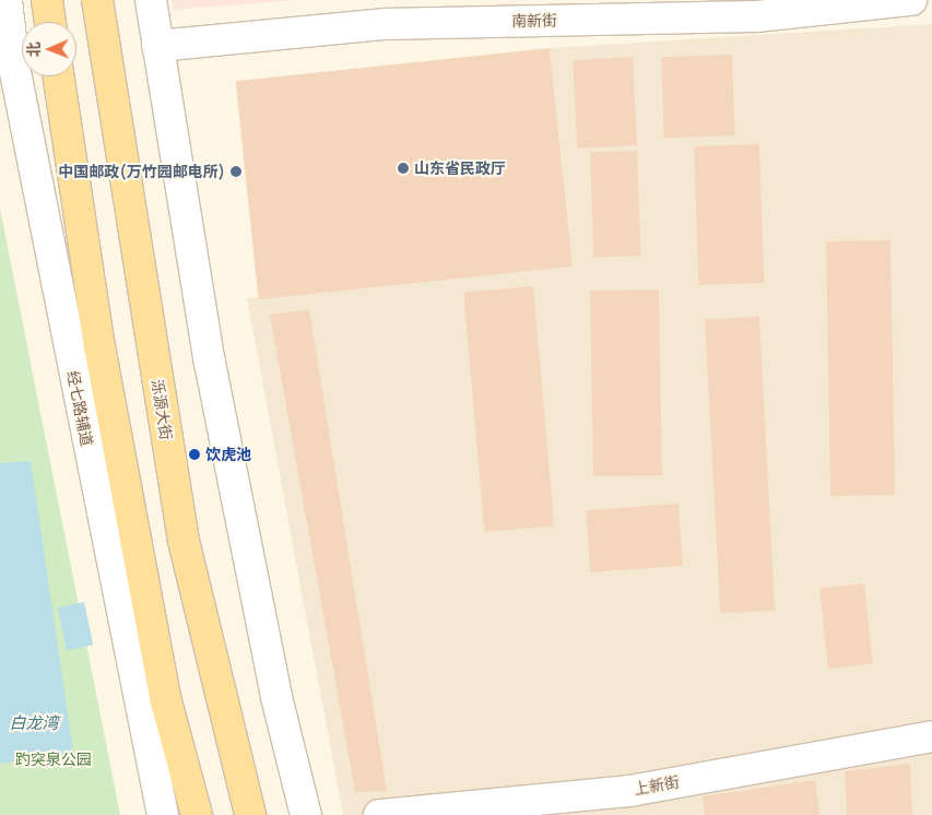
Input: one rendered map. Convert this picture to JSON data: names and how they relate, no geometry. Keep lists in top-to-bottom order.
{
  "streets": {
    "main road": ["泺源大街"],
    "street": ["南新街", "经七路辅道", "上新街"]
  },
  "water": ["白龙湾"],
  "parks": ["趵突泉公园"],
  "places": ["山东省民政厅", "中国邮政(万竹园邮电所)", "饮虎池"],
  "north": "left"
}
